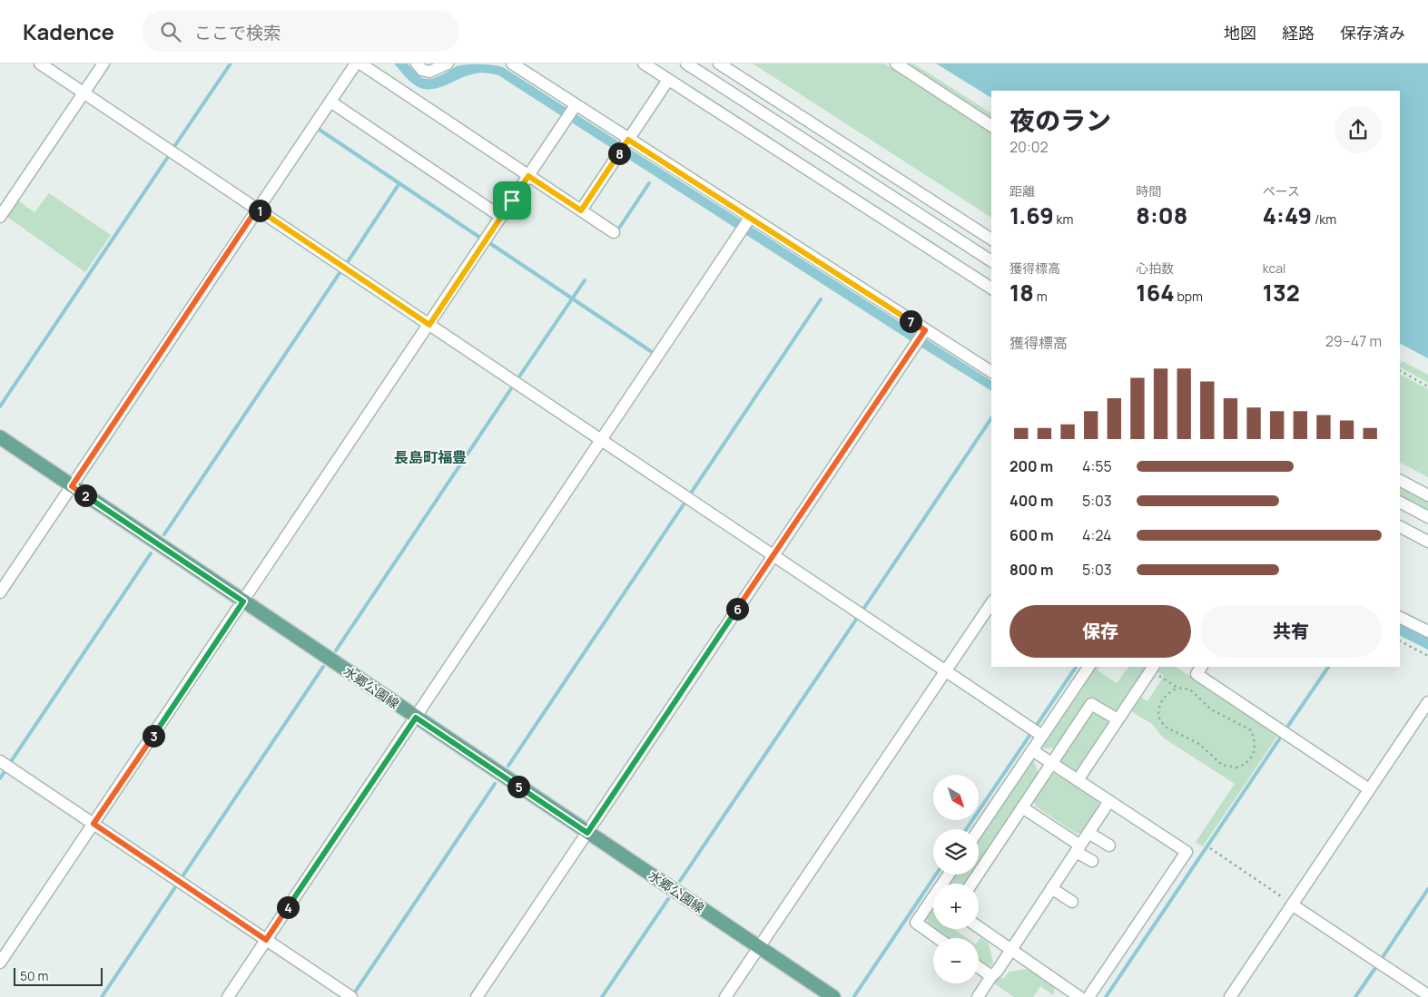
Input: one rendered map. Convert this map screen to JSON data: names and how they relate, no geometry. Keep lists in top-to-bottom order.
{
  "streets": {
    "main road": ["水郷公園線"]
  },
  "districts": ["長島町福豊"],
  "scale_bar": "50 m",
  "north": "bottom right",
  "page": {
    "header": "Kadence",
    "search": "ここで検索",
    "nav": ["地図", "経路", "保存済み"],
    "heading": ["夜のラン", "20:02"],
    "pins": [
      "8",
      "1",
      "7",
      "2",
      "6",
      "3",
      "5",
      "4"
    ],
    "stats": [
      ["距離", "1.69 km"],
      ["時間", "8:08"],
      ["ペース", "4:49 /km"],
      ["獲得標高", "18 m"],
      ["心拍数", "164 bpm"],
      ["kcal", "132"]
    ],
    "chart": ["獲得標高", "29–47 m"],
    "list": [
      {
        "name": "200 m",
        "note": "4:55"
      },
      {
        "name": "400 m",
        "note": "5:03"
      },
      {
        "name": "600 m",
        "note": "4:24"
      },
      {
        "name": "800 m",
        "note": "5:03"
      }
    ],
    "buttons": ["保存", "共有"],
    "map_buttons": ["+", "−"],
    "scale": "50 m"
  }
}
